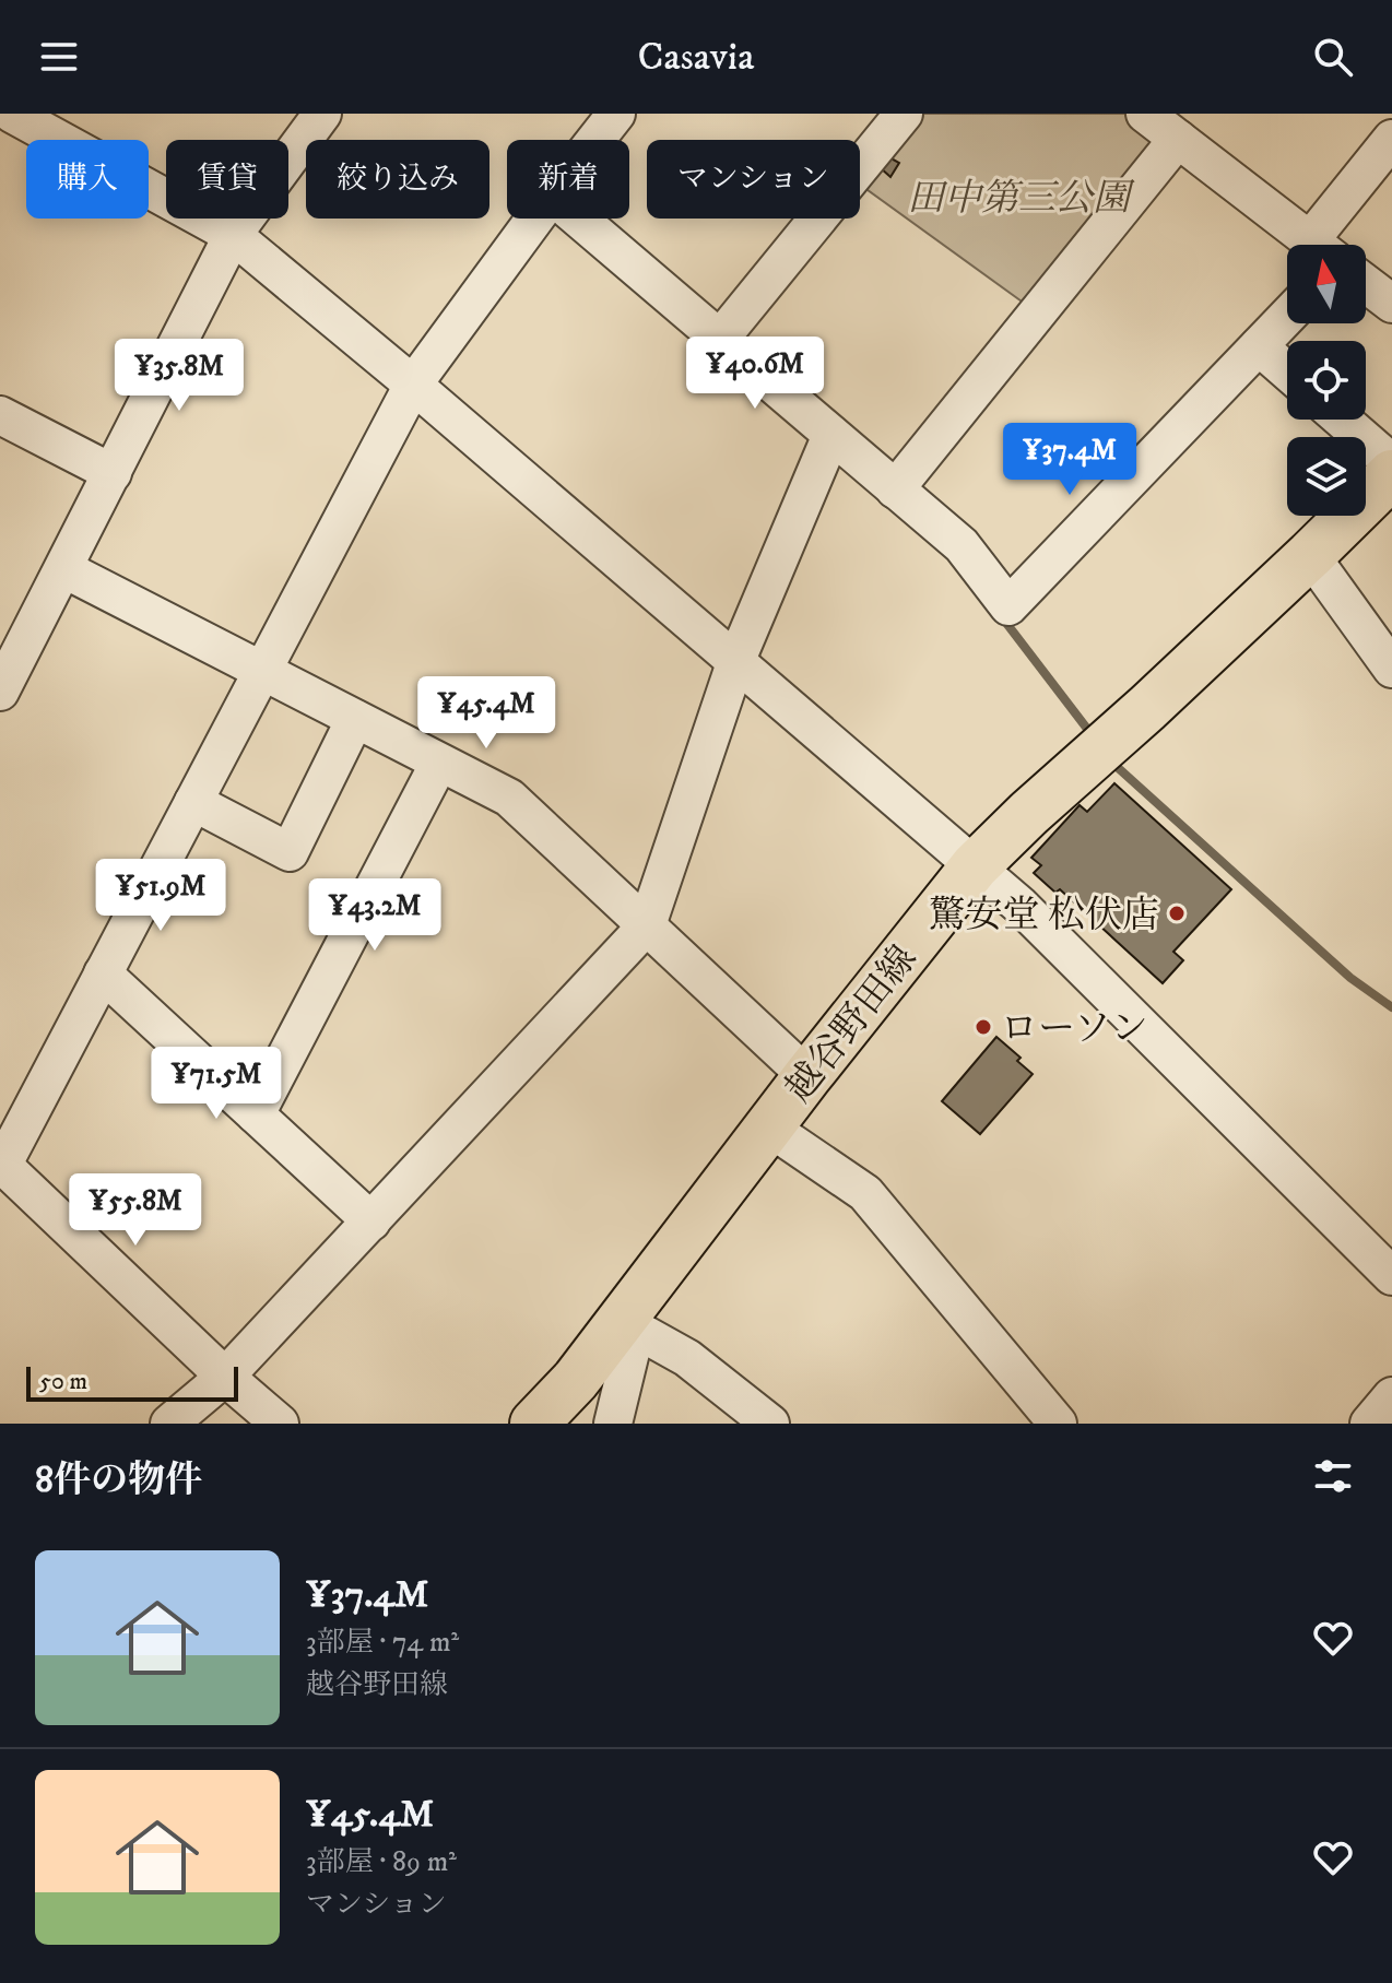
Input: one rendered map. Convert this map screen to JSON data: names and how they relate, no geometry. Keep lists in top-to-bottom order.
{
  "streets": {
    "main road": ["越谷野田線"]
  },
  "parks": ["田中第三公園"],
  "places": ["驚安堂 松伏店", "ローソン"],
  "scale_bar": "50 m",
  "north": "top",
  "page": {
    "header": "Casavia",
    "chip": [
      "購入",
      "賃貸",
      "絞り込み",
      "新着",
      "マンション"
    ],
    "price": [
      "¥40.6M",
      "¥35.8M",
      "¥37.4M",
      "¥45.4M",
      "¥51.9M",
      "¥43.2M",
      "¥71.5M",
      "¥55.8M"
    ],
    "scale": "50 m",
    "heading": "8件の物件",
    "list": [
      {
        "name": "¥37.4M",
        "note": "3部屋 · 74 m² · 越谷野田線"
      },
      {
        "name": "¥45.4M",
        "note": "3部屋 · 89 m² · マンション"
      }
    ]
  }
}
